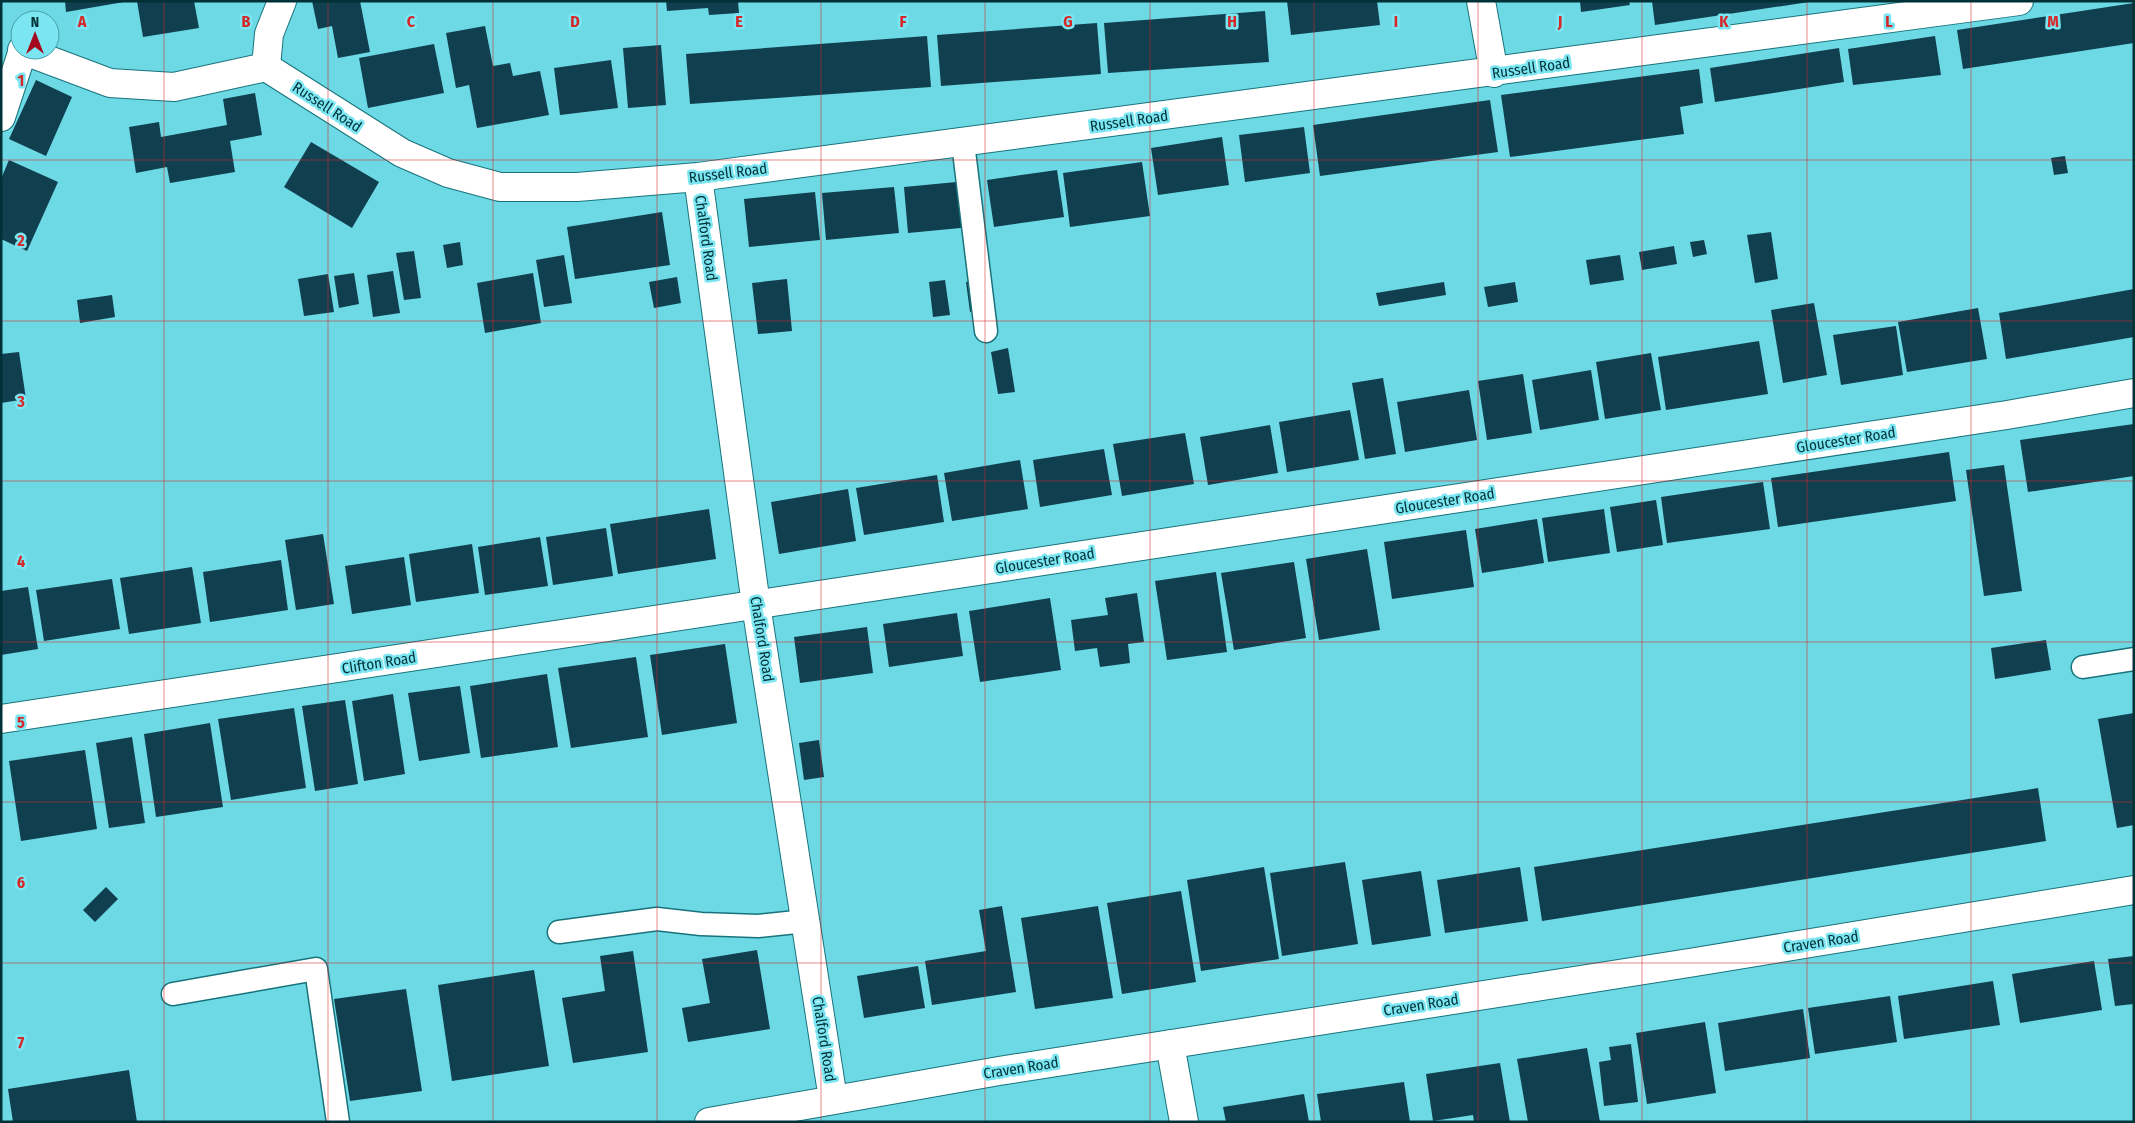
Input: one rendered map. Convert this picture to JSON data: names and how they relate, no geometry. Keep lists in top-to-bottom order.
{
  "streets": {
    "street": [
      "Russell Road",
      "Chalford Road",
      "Gloucester Road",
      "Clifton Road",
      "Craven Road"
    ]
  },
  "crossings": [
    ["Russell Road", "Chalford Road"],
    ["Chalford Road", "Gloucester Road"],
    ["Chalford Road", "Clifton Road"],
    ["Chalford Road", "Craven Road"],
    ["Gloucester Road", "Clifton Road"]
  ],
  "north": "top",
  "grid": {
    "columns": [
      "A",
      "B",
      "C",
      "D",
      "E",
      "F",
      "G",
      "H",
      "I",
      "J",
      "K",
      "L",
      "M"
    ],
    "rows": [
      "1",
      "2",
      "3",
      "4",
      "5",
      "6",
      "7"
    ]
  }
}
